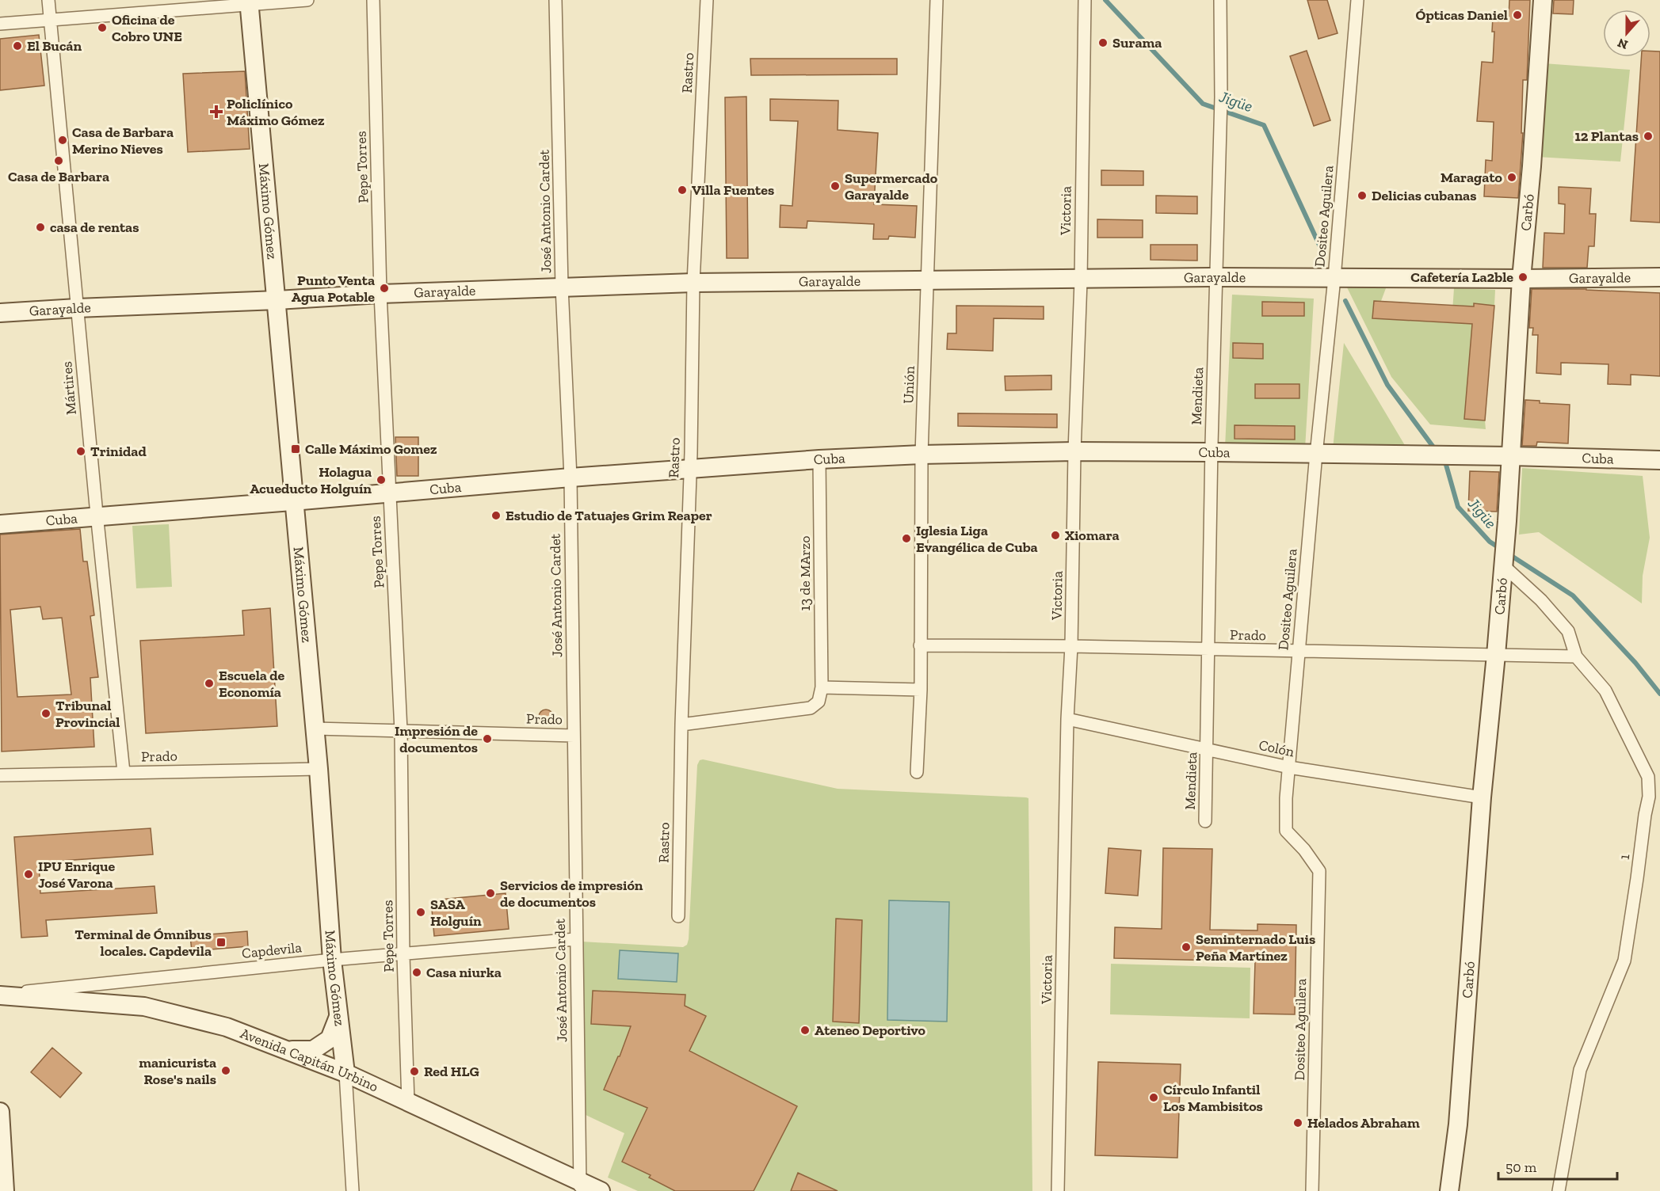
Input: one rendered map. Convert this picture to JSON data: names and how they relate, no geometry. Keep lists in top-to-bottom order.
{
  "streets": {
    "street": [
      "Rastro",
      "Pepe Torres",
      "Victoria",
      "José Antonio Cardet",
      "Máximo Gómez",
      "Carbó",
      "Dositeo Aguilera",
      "Garayalde",
      "Unión",
      "Mártires",
      "Mendieta",
      "Cuba",
      "13 de MArzo",
      "Prado",
      "Colón",
      "1",
      "Capdevila",
      "Avenida Capitán Urbino"
    ]
  },
  "crossings": [
    ["Rastro", "Garayalde"],
    ["Rastro", "Cuba"],
    ["Pepe Torres", "Garayalde"],
    ["Pepe Torres", "Cuba"],
    ["Pepe Torres", "Prado"],
    ["Pepe Torres", "Capdevila"],
    ["Pepe Torres", "Avenida Capitán Urbino"],
    ["Victoria", "Garayalde"],
    ["Victoria", "Cuba"],
    ["Victoria", "Prado"],
    ["Victoria", "Colón"],
    ["José Antonio Cardet", "Garayalde"],
    ["José Antonio Cardet", "Cuba"],
    ["José Antonio Cardet", "Prado"],
    ["José Antonio Cardet", "Capdevila"],
    ["José Antonio Cardet", "Avenida Capitán Urbino"],
    ["Máximo Gómez", "Garayalde"],
    ["Máximo Gómez", "Cuba"],
    ["Máximo Gómez", "Prado"],
    ["Máximo Gómez", "Capdevila"],
    ["Máximo Gómez", "Avenida Capitán Urbino"],
    ["Carbó", "Garayalde"],
    ["Carbó", "Cuba"],
    ["Carbó", "Prado"],
    ["Carbó", "Colón"],
    ["Carbó", "1"],
    ["Dositeo Aguilera", "Garayalde"],
    ["Dositeo Aguilera", "Cuba"],
    ["Dositeo Aguilera", "Prado"],
    ["Dositeo Aguilera", "Colón"],
    ["Garayalde", "Unión"],
    ["Garayalde", "Mártires"],
    ["Garayalde", "Mendieta"],
    ["Unión", "Cuba"],
    ["Unión", "Prado"],
    ["Mártires", "Cuba"],
    ["Mártires", "Prado"],
    ["Mendieta", "Cuba"],
    ["Mendieta", "Prado"],
    ["Mendieta", "Colón"],
    ["Cuba", "13 de MArzo"],
    ["Prado", "1"],
    ["Capdevila", "Avenida Capitán Urbino"]
  ],
  "water": ["Jigüe"],
  "places": {
    "other": [
      "Ópticas Daniel",
      "Oficina de Cobro UNE",
      "Surama",
      "El Bucán",
      "12 Plantas",
      "Casa de Barbara Merino Nieves",
      "Casa de Barbara",
      "Maragato",
      "Supermercado Garayalde",
      "Villa Fuentes",
      "Delicias cubanas",
      "casa de rentas",
      "Cafetería La2ble",
      "Punto Venta Agua Potable",
      "Trinidad",
      "Holagua Acueducto Holguín",
      "Estudio de Tatuajes Grim Reaper",
      "Xiomara",
      "Iglesia Liga Evangélica de Cuba",
      "Escuela de Economía",
      "Tribunal Provincial",
      "Impresión de documentos",
      "IPU Enrique José Varona",
      "Servicios de impresión de documentos",
      "SASA Holguín",
      "Seminternado Luis Peña Martínez",
      "Casa niurka",
      "Ateneo Deportivo",
      "manicurista Rose's nails",
      "Red HLG",
      "Círculo Infantil Los Mambisitos",
      "Helados Abraham"
    ],
    "health": ["Policlínico Máximo Gómez"],
    "transit": ["Calle Máximo Gomez", "Terminal de Ómnibus locales. Capdevila"]
  },
  "scale_bar": "50 m",
  "north": "bottom"
}
